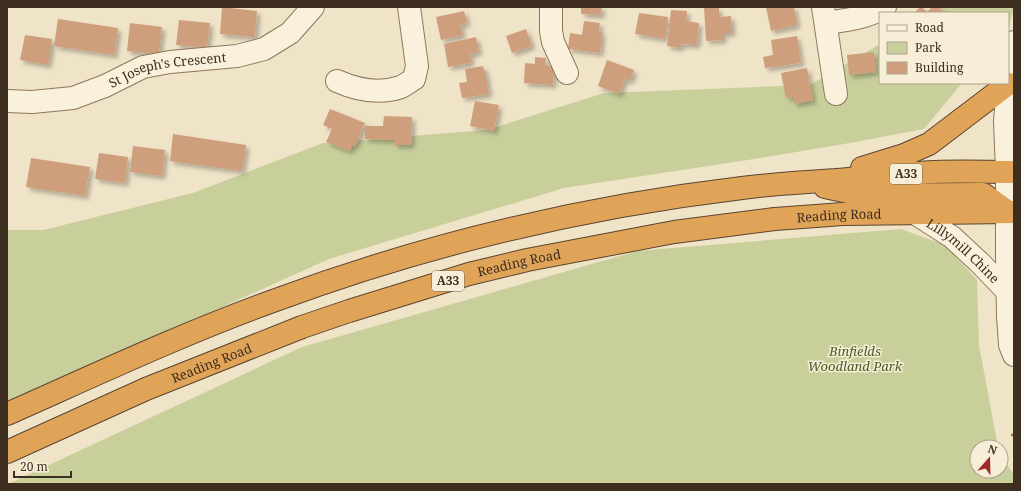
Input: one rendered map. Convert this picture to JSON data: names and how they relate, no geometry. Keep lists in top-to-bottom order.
{
  "streets": {
    "highway": ["A33", "Reading Road"],
    "street": ["St Joseph's Crescent", "Lillymill Chine"]
  },
  "crossings": [
    ["A33", "Lillymill Chine"],
    ["Reading Road", "Lillymill Chine"]
  ],
  "parks": ["Binfields Woodland Park"],
  "legend": ["Road", "Park", "Building"],
  "scale_bar": "20 m",
  "north": "top"
}
